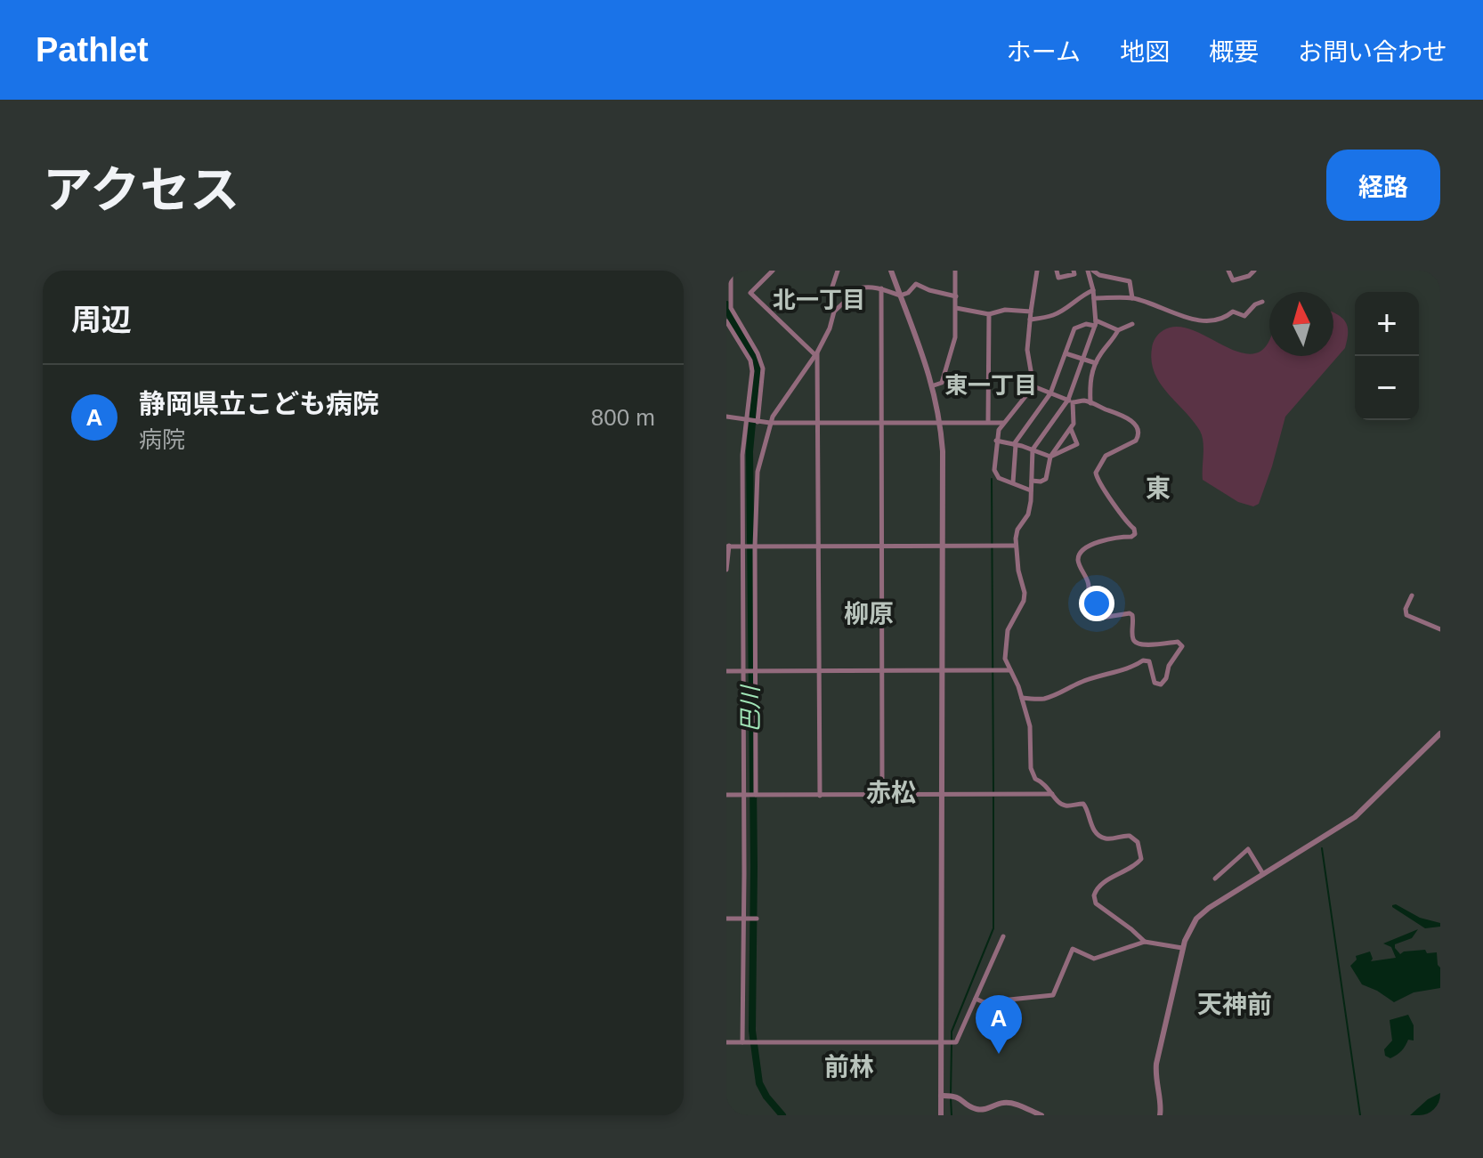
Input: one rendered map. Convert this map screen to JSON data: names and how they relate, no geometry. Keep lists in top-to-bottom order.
{
  "districts": [
    "北一丁目",
    "東一丁目",
    "東",
    "柳原",
    "赤松",
    "天神前",
    "前林"
  ],
  "water": ["巴川"],
  "north": "top",
  "page": {
    "header": "Pathlet",
    "nav": [
      "ホーム",
      "地図",
      "概要",
      "お問い合わせ"
    ],
    "title": "アクセス",
    "buttons": "経路",
    "heading": "周辺",
    "map_buttons": ["+", "−"],
    "list": [
      {
        "mark": "A",
        "name": "静岡県立こども病院",
        "note": "病院",
        "value": "800 m"
      }
    ],
    "pins": "A"
  }
}
